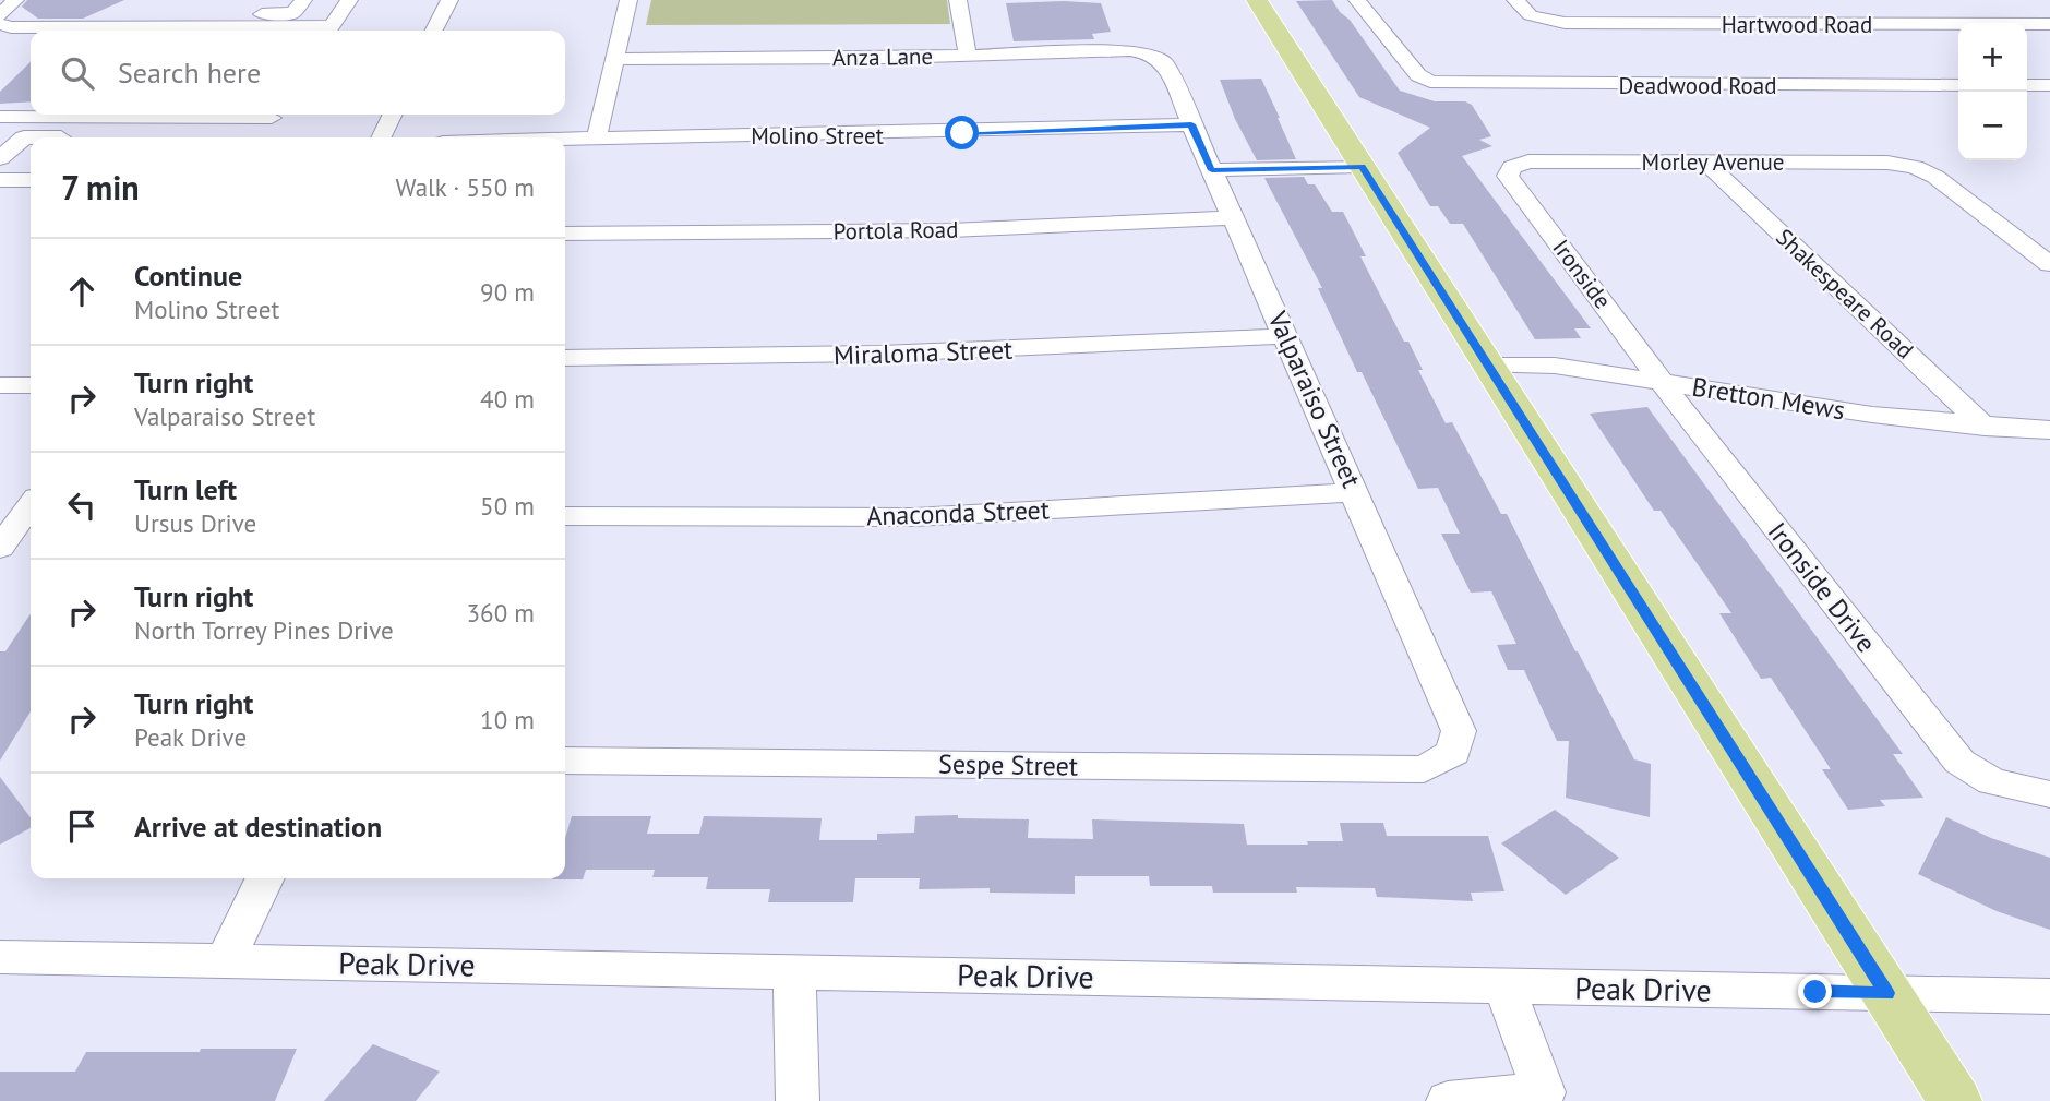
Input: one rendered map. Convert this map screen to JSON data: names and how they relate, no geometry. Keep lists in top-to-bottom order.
{
  "streets": {
    "street": [
      "Hartwood Road",
      "Anza Lane",
      "Deadwood Road",
      "Molino Street",
      "Morley Avenue",
      "Portola Road",
      "Ironside",
      "Shakespeare Road",
      "Miraloma Street",
      "Bretton Mews",
      "Valparaiso Street",
      "Anaconda Street",
      "Ironside Drive",
      "Sespe Street",
      "Peak Drive"
    ]
  },
  "crossings": [
    ["Anza Lane", "Valparaiso Street"],
    ["Molino Street", "Valparaiso Street"],
    ["Morley Avenue", "Ironside"],
    ["Morley Avenue", "Shakespeare Road"],
    ["Portola Road", "Valparaiso Street"],
    ["Ironside", "Bretton Mews"],
    ["Ironside", "Ironside Drive"],
    ["Shakespeare Road", "Bretton Mews"],
    ["Miraloma Street", "Valparaiso Street"],
    ["Bretton Mews", "Ironside Drive"],
    ["Valparaiso Street", "Anaconda Street"],
    ["Valparaiso Street", "Sespe Street"]
  ],
  "page": {
    "map_buttons": ["+", "−"],
    "search": "Search here",
    "heading": ["7 min", "Walk · 550 m"],
    "list": [
      ["Continue", "Molino Street", "90 m"],
      ["Turn right", "Valparaiso Street", "40 m"],
      ["Turn left", "Ursus Drive", "50 m"],
      ["Turn right", "North Torrey Pines Drive", "360 m"],
      ["Turn right", "Peak Drive", "10 m"],
      "Arrive at destination"
    ]
  }
}
